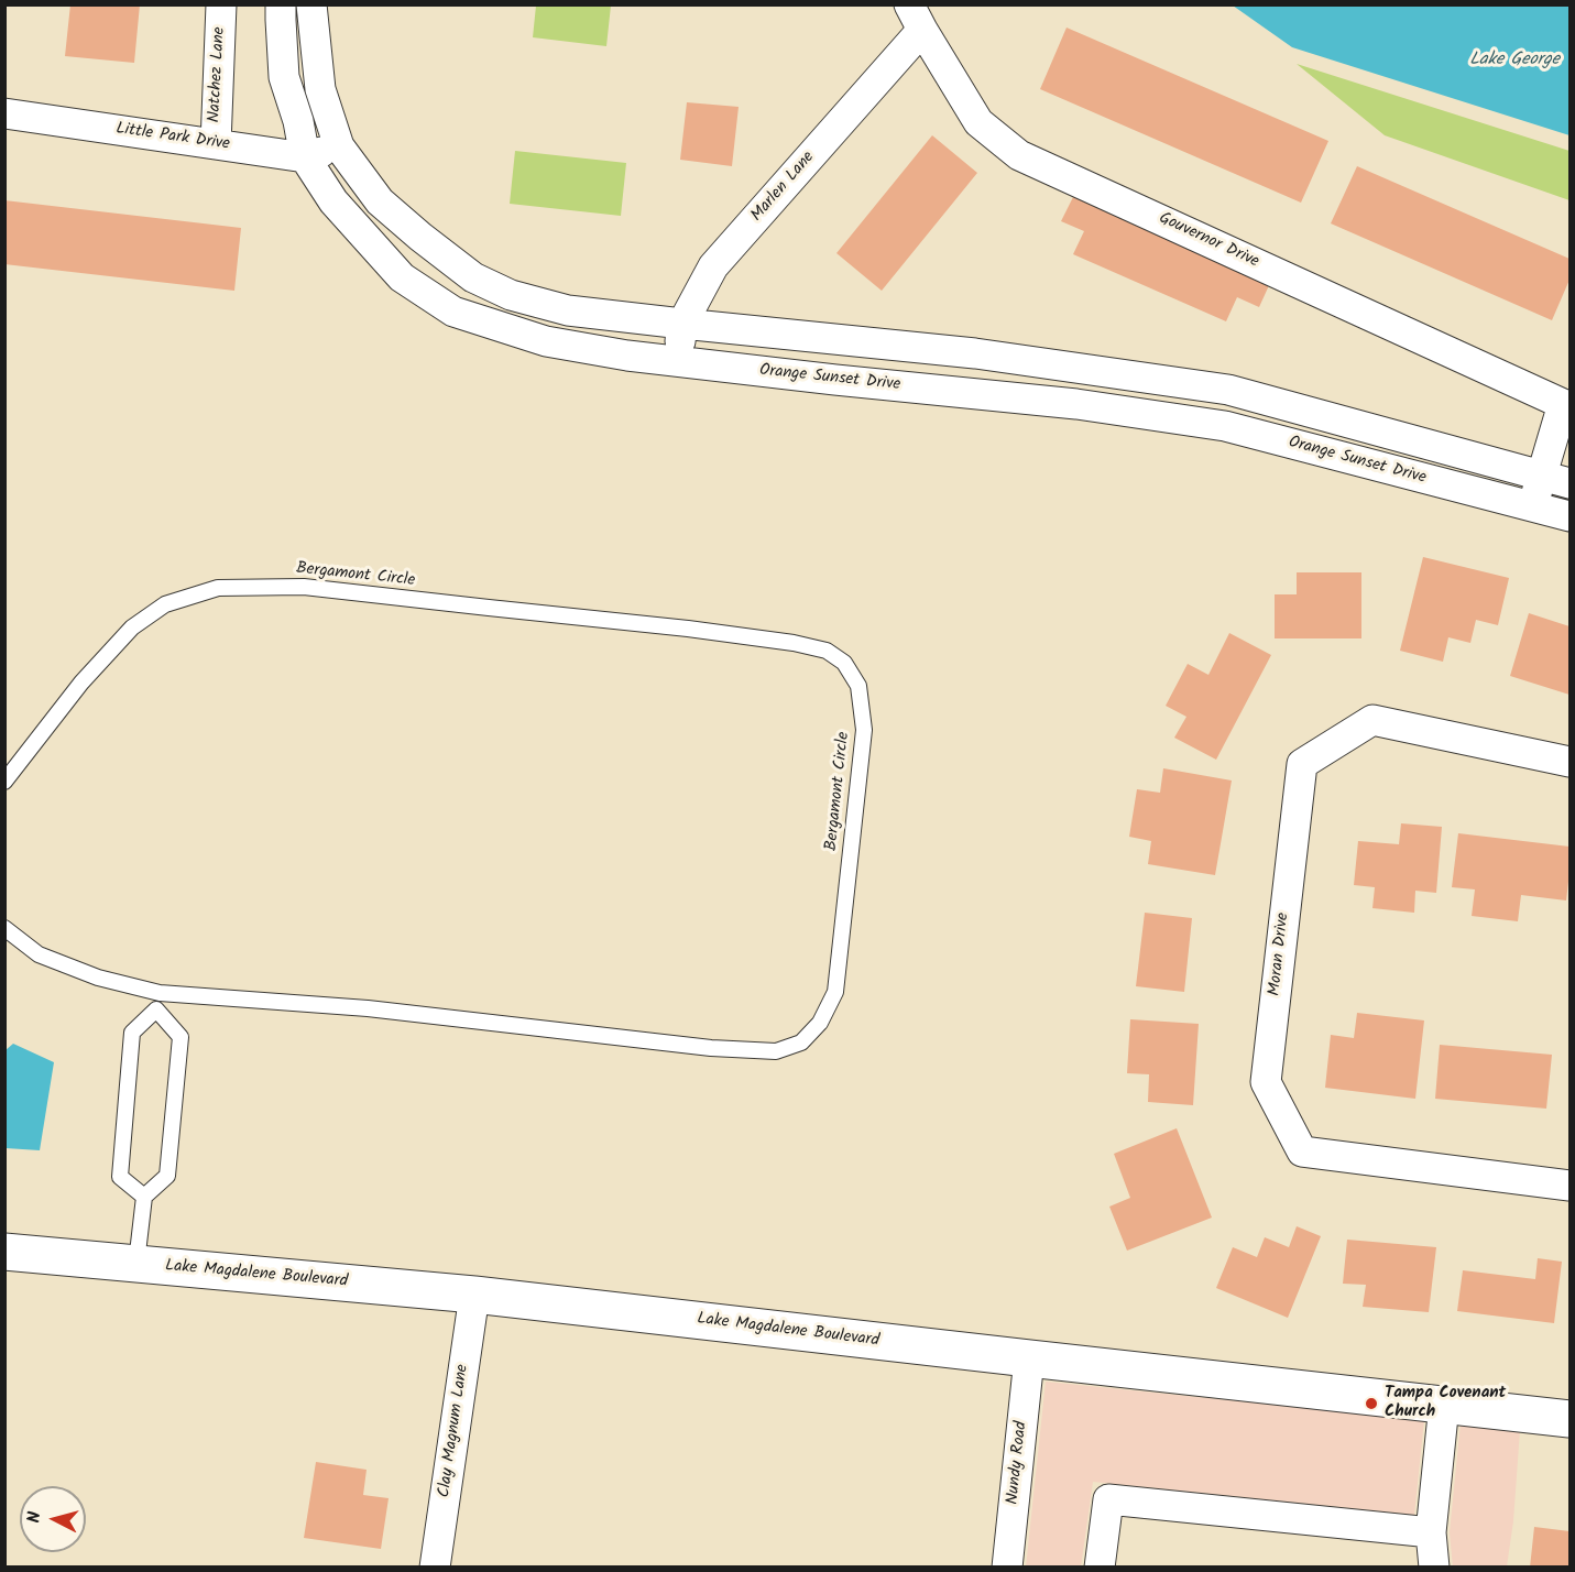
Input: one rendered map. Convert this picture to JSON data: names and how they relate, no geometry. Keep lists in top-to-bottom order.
{
  "streets": {
    "street": [
      "Natchez Lane",
      "Little Park Drive",
      "Marlen Lane",
      "Gouvernor Drive",
      "Orange Sunset Drive",
      "Moran Drive",
      "Lake Magdalene Boulevard",
      "Clay Magnum Lane",
      "Nundy Road"
    ],
    "lane": ["Bergamont Circle"]
  },
  "crossings": [
    ["Natchez Lane", "Little Park Drive"],
    ["Little Park Drive", "Orange Sunset Drive"],
    ["Marlen Lane", "Gouvernor Drive"],
    ["Marlen Lane", "Orange Sunset Drive"],
    ["Lake Magdalene Boulevard", "Clay Magnum Lane"],
    ["Lake Magdalene Boulevard", "Nundy Road"]
  ],
  "water": ["Lake George"],
  "places": ["Tampa Covenant Church"],
  "north": "left"
}
